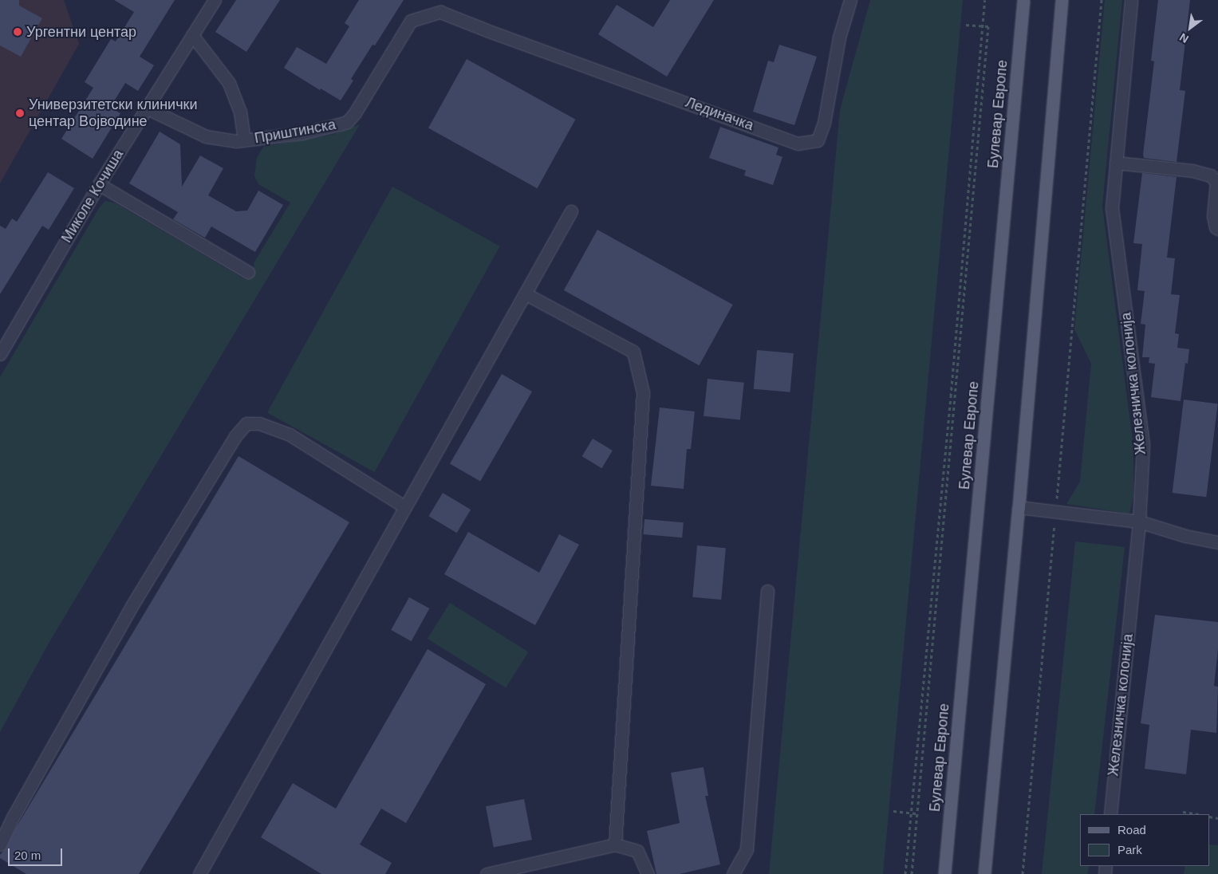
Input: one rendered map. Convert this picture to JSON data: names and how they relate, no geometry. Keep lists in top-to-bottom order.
{
  "streets": {
    "main road": ["Булевар Европе"],
    "street": [
      "Лединачка",
      "Приштинска",
      "Миколе Кочиша",
      "Железничка колонија"
    ]
  },
  "crossings": [
    ["Лединачка", "Приштинска"],
    ["Приштинска", "Миколе Кочиша"]
  ],
  "places": ["Ургентни центар", "Универзитетски клинички центар Војводине"],
  "legend": ["Road", "Park"],
  "scale_bar": "20 m",
  "north": "bottom left"
}
